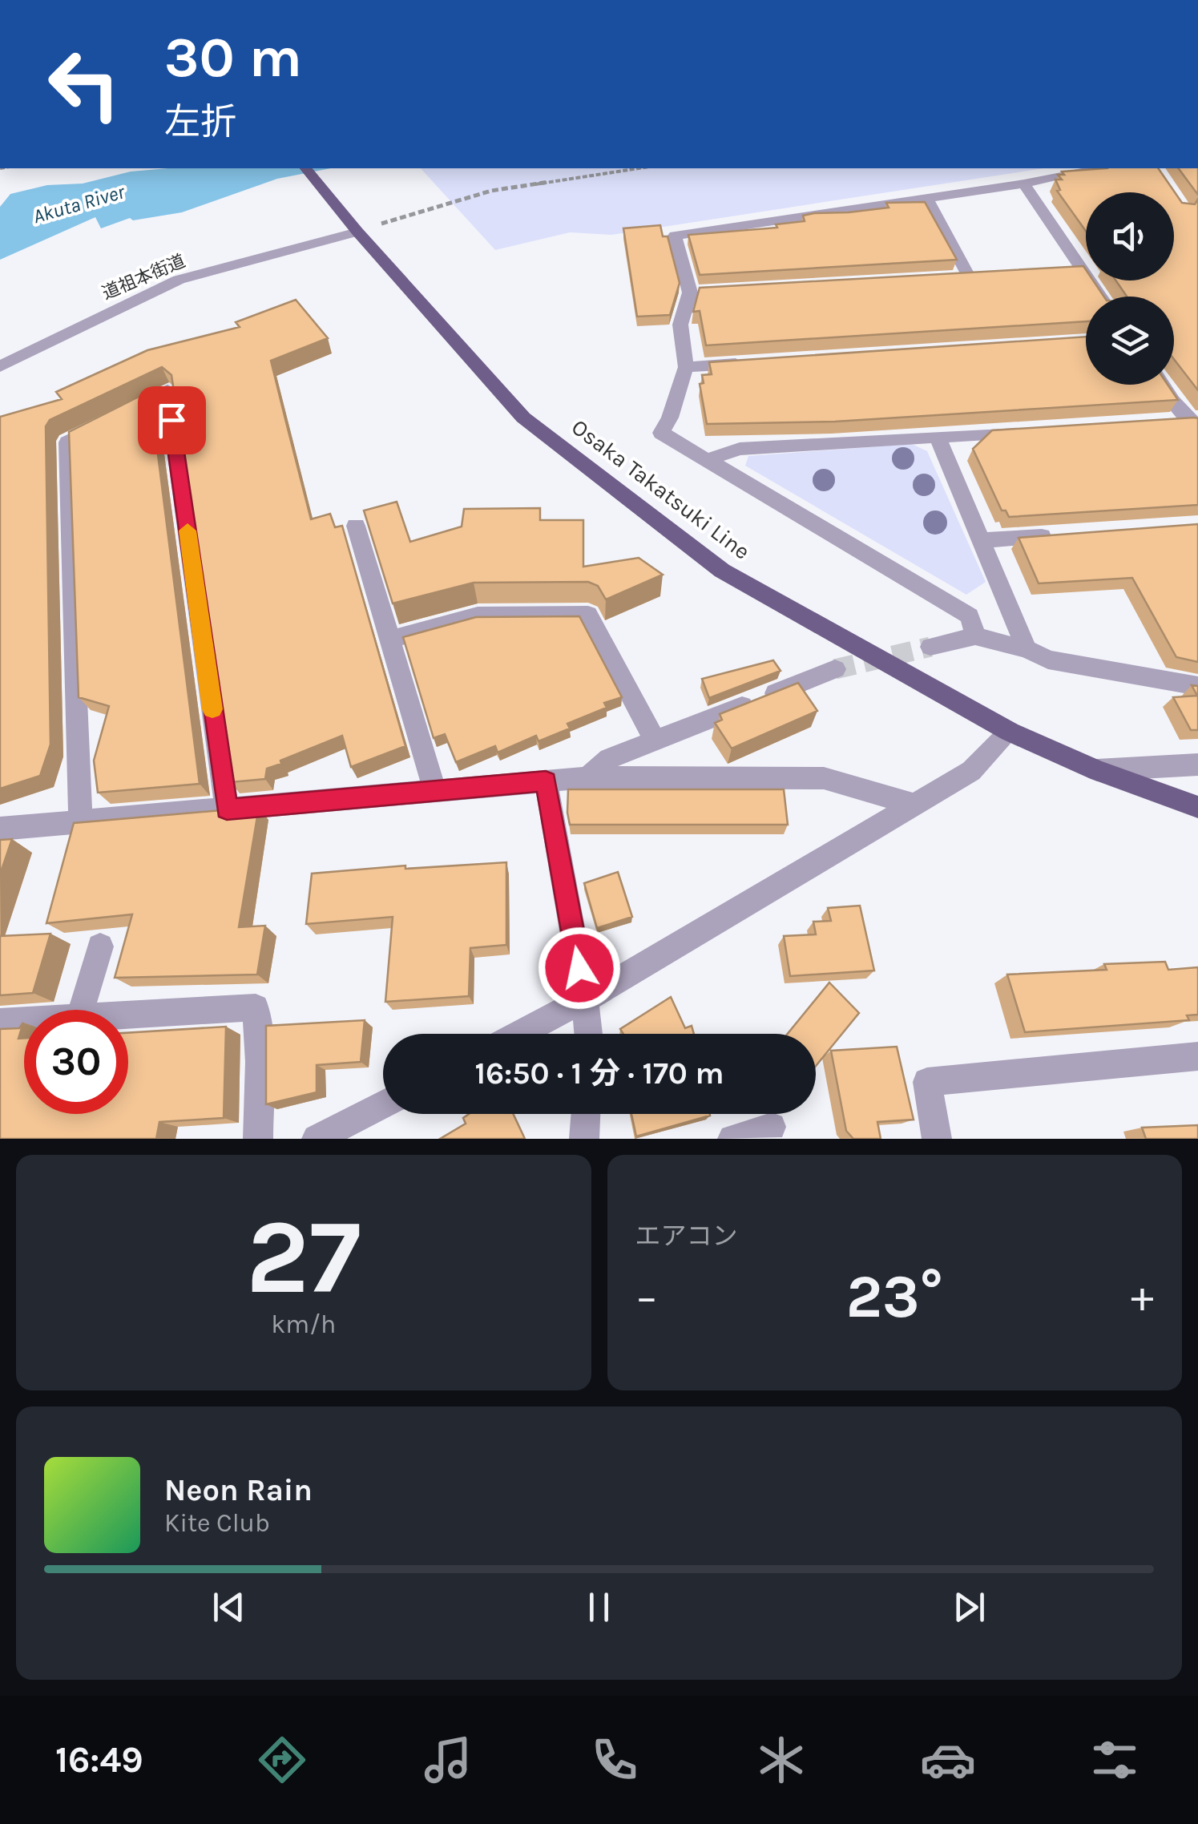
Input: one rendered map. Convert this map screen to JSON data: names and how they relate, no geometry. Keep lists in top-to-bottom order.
{
  "streets": {
    "main road": ["Osaka Takatsuki Line"],
    "street": ["道祖本街道"]
  },
  "crossings": [
    ["道祖本街道", "Osaka Takatsuki Line"]
  ],
  "water": ["Akuta River"],
  "page": {
    "turn": ["30 m", "左折"],
    "limit": "30",
    "trip": "16:50 · 1 分 · 170 m",
    "tile": [
      ["27", "km/h"],
      "エアコン"
    ],
    "heat": ["−", "23°", "+"],
    "song": ["Neon Rain", "Kite Club"],
    "tabs": "16:49"
  }
}
